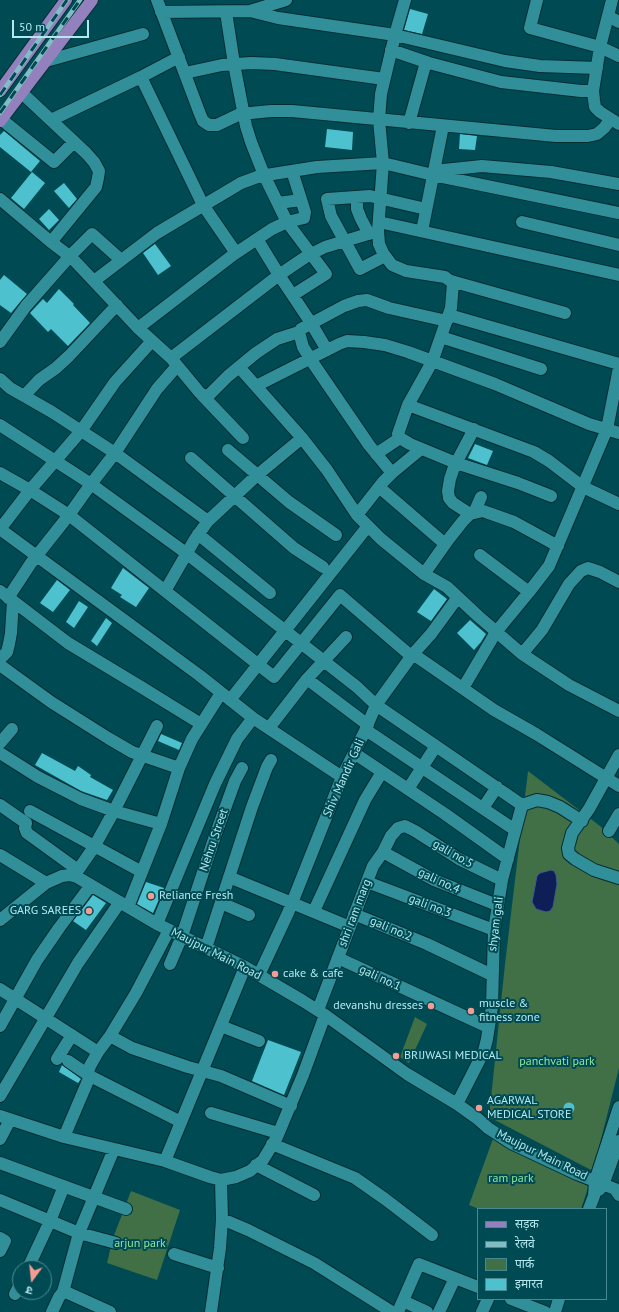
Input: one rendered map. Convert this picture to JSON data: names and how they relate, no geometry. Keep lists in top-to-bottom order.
{
  "streets": {
    "street": [
      "Shiv Mandir Gali",
      "Nehru Street",
      "gali no.5",
      "gali no.4",
      "gali no.3",
      "shri ram marg",
      "shyam gali",
      "gali no.2",
      "Maujpur Main Road",
      "gali no.1"
    ]
  },
  "crossings": [
    ["Shiv Mandir Gali", "Maujpur Main Road"],
    ["Nehru Street", "Maujpur Main Road"],
    ["gali no.5", "shri ram marg"],
    ["gali no.5", "shyam gali"],
    ["gali no.4", "shri ram marg"],
    ["gali no.4", "shyam gali"],
    ["gali no.3", "shri ram marg"],
    ["gali no.3", "shyam gali"],
    ["shri ram marg", "gali no.2"],
    ["shri ram marg", "Maujpur Main Road"],
    ["shri ram marg", "gali no.1"],
    ["shyam gali", "gali no.2"],
    ["shyam gali", "Maujpur Main Road"],
    ["shyam gali", "gali no.1"]
  ],
  "parks": ["panchvati park", "ram park", "arjun park"],
  "places": [
    "Reliance Fresh",
    "GARG SAREES",
    "cake & cafe",
    "devanshu dresses",
    "muscle & fitness zone",
    "BRIJWASI MEDICAL",
    "AGARWAL MEDICAL STORE"
  ],
  "legend": [
    "सड़क",
    "रेलवे",
    "पार्क",
    "इमारत"
  ],
  "scale_bar": "50 m",
  "north": "bottom"
}
